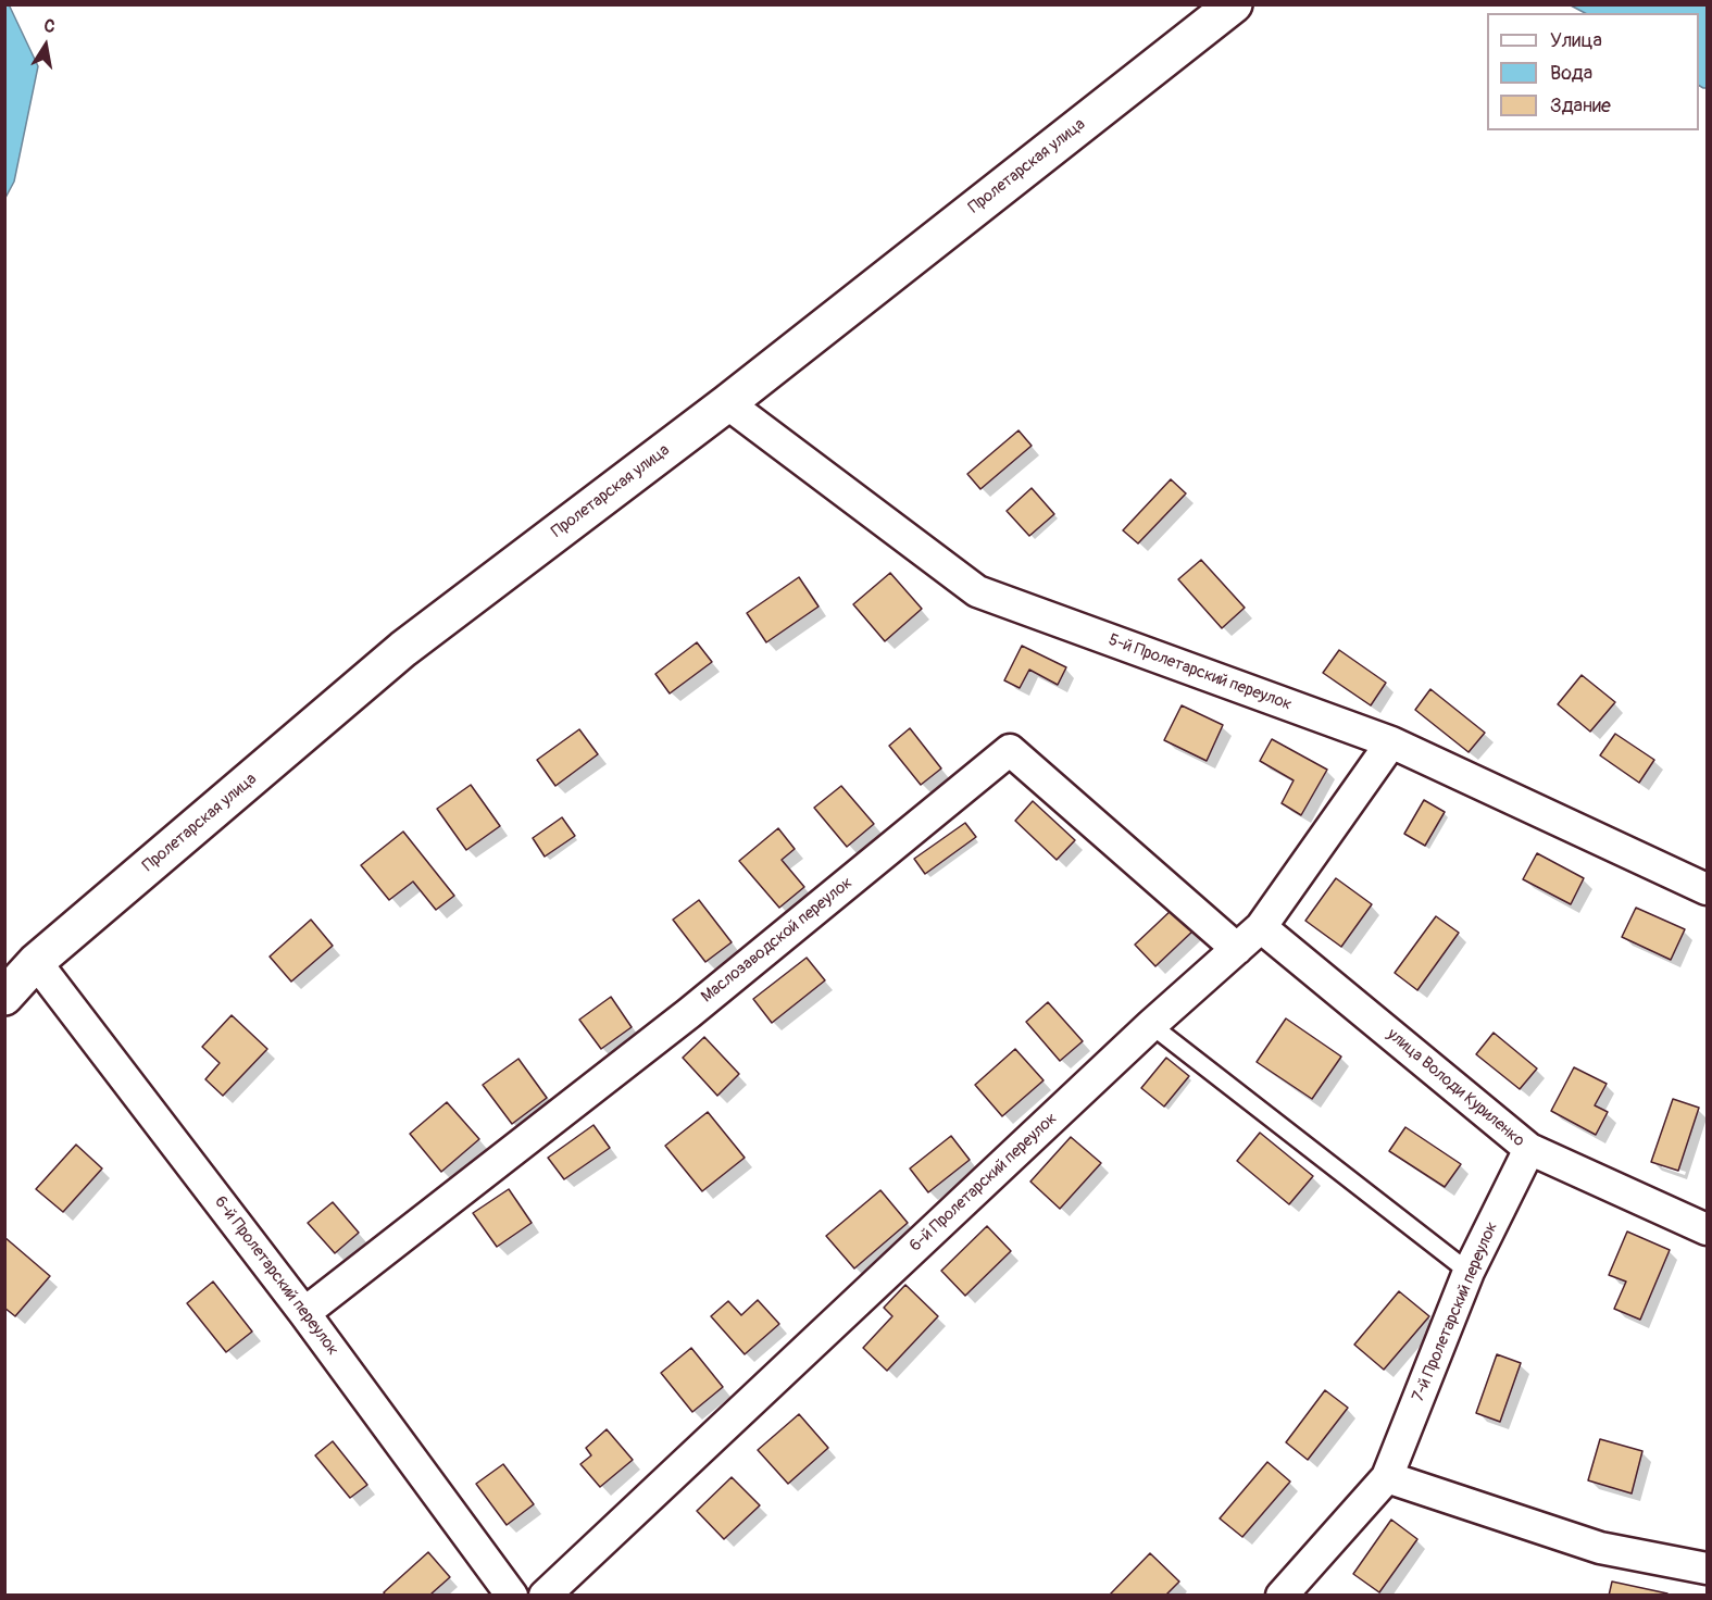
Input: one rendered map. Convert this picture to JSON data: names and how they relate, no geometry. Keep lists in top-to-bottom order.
{
  "streets": {
    "main road": ["Пролетарская улица"],
    "street": [
      "5-й Пролетарский переулок",
      "Маслозаводской переулок",
      "улица Володи Куриленко",
      "6-й Пролетарский переулок",
      "7-й Пролетарский переулок"
    ]
  },
  "crossings": [
    ["Пролетарская улица", "5-й Пролетарский переулок"],
    ["Пролетарская улица", "6-й Пролетарский переулок"],
    ["5-й Пролетарский переулок", "6-й Пролетарский переулок"],
    ["Маслозаводской переулок", "6-й Пролетарский переулок"],
    ["улица Володи Куриленко", "6-й Пролетарский переулок"],
    ["улица Володи Куриленко", "7-й Пролетарский переулок"]
  ],
  "legend": ["Улица", "Вода", "Здание"],
  "north": "top"
}
